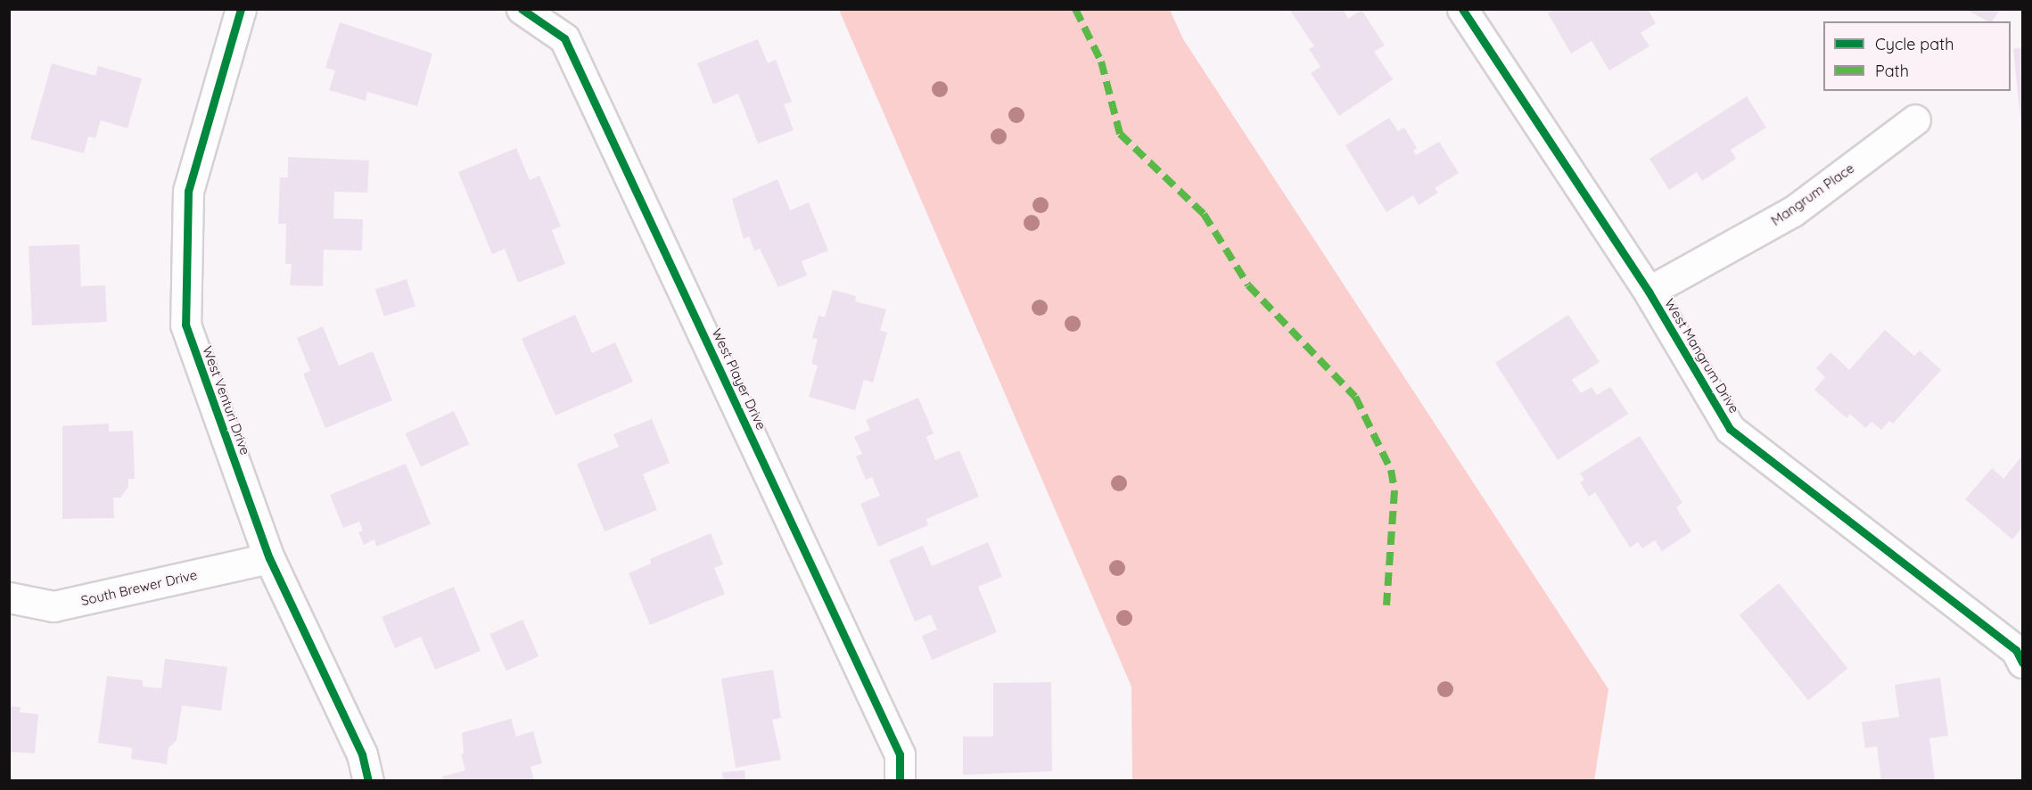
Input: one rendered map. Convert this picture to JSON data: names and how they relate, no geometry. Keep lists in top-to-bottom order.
{
  "streets": {
    "street": [
      "Mangrum Place",
      "West Mangrum Drive",
      "West Player Drive",
      "West Venturi Drive",
      "South Brewer Drive"
    ]
  },
  "crossings": [
    ["Mangrum Place", "West Mangrum Drive"],
    ["West Venturi Drive", "South Brewer Drive"]
  ],
  "legend": ["Cycle path", "Path"]
}
